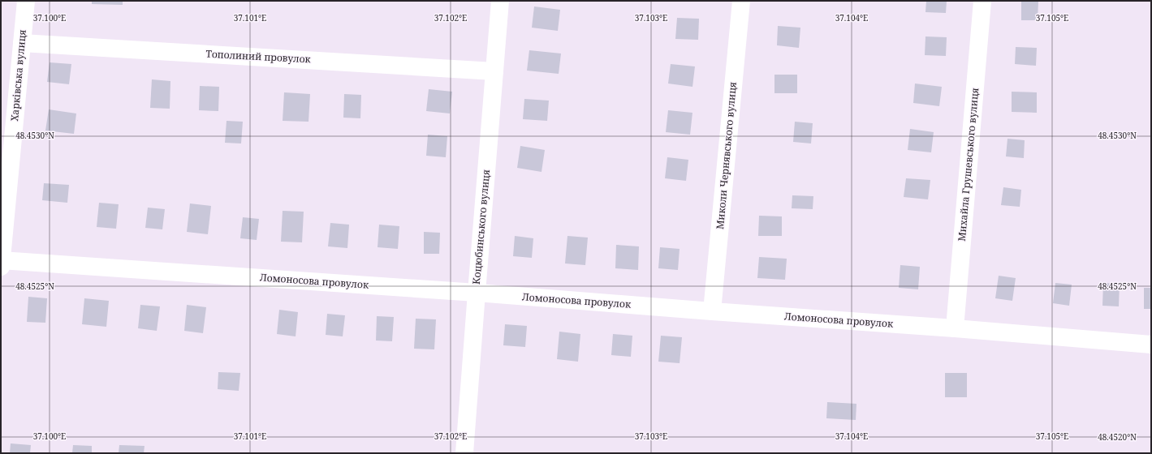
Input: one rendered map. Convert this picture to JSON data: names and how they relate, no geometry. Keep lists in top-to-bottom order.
{
  "streets": {
    "street": [
      "Тополиний провулок",
      "Харківська вулиця",
      "Миколи Чернявського вулиця",
      "Михайла Грушевського вулиця",
      "Коцюбинського вулиця",
      "Ломоносова провулок"
    ]
  },
  "crossings": [
    ["Тополиний провулок", "Харківська вулиця"],
    ["Тополиний провулок", "Коцюбинського вулиця"],
    ["Харківська вулиця", "Ломоносова провулок"],
    ["Миколи Чернявського вулиця", "Ломоносова провулок"],
    ["Михайла Грушевського вулиця", "Ломоносова провулок"],
    ["Коцюбинського вулиця", "Ломоносова провулок"]
  ],
  "coordinates": [
    "37.100°E",
    "37.101°E",
    "37.102°E",
    "37.103°E",
    "37.104°E",
    "37.105°E",
    "48.4530°N",
    "48.4525°N",
    "48.4520°N"
  ]
}
